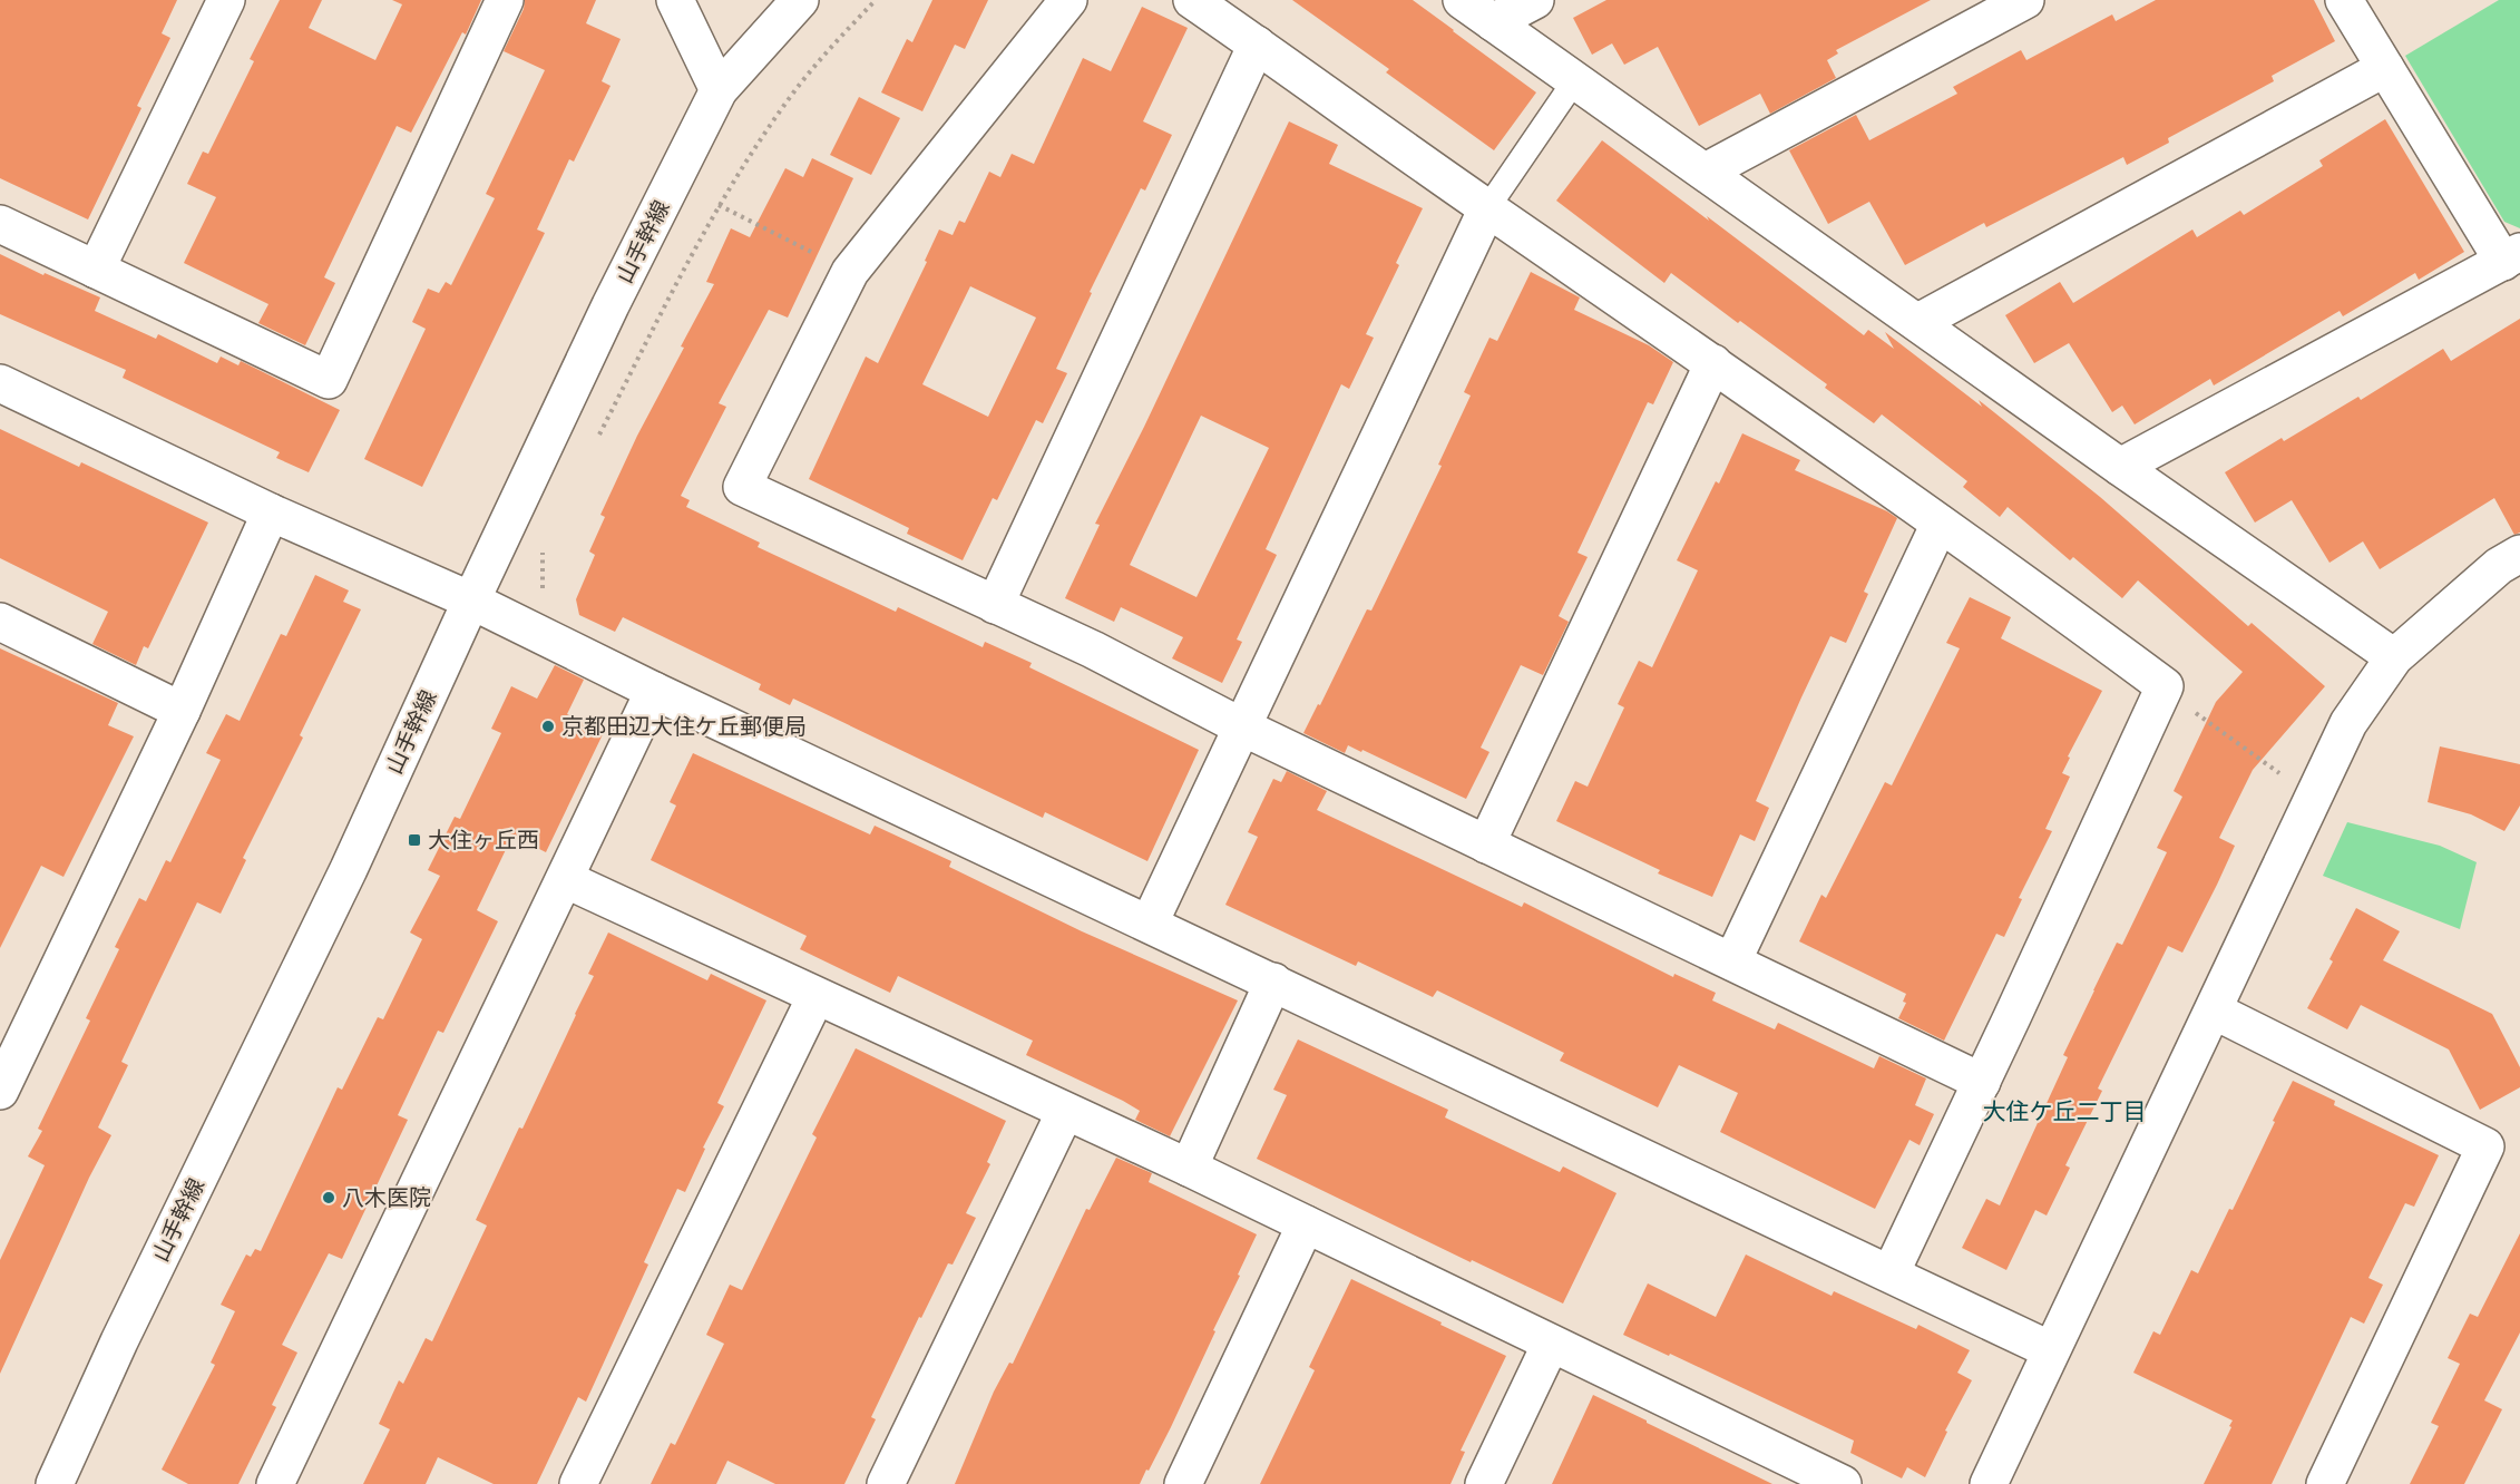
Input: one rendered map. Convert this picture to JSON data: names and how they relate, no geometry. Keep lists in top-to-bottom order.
{
  "streets": {
    "street": ["山手幹線"]
  },
  "districts": ["大住ケ丘二丁目"],
  "places": {
    "other": ["京都田辺大住ケ丘郵便局", "八木医院"],
    "transit": ["大住ヶ丘西"]
  }
}
